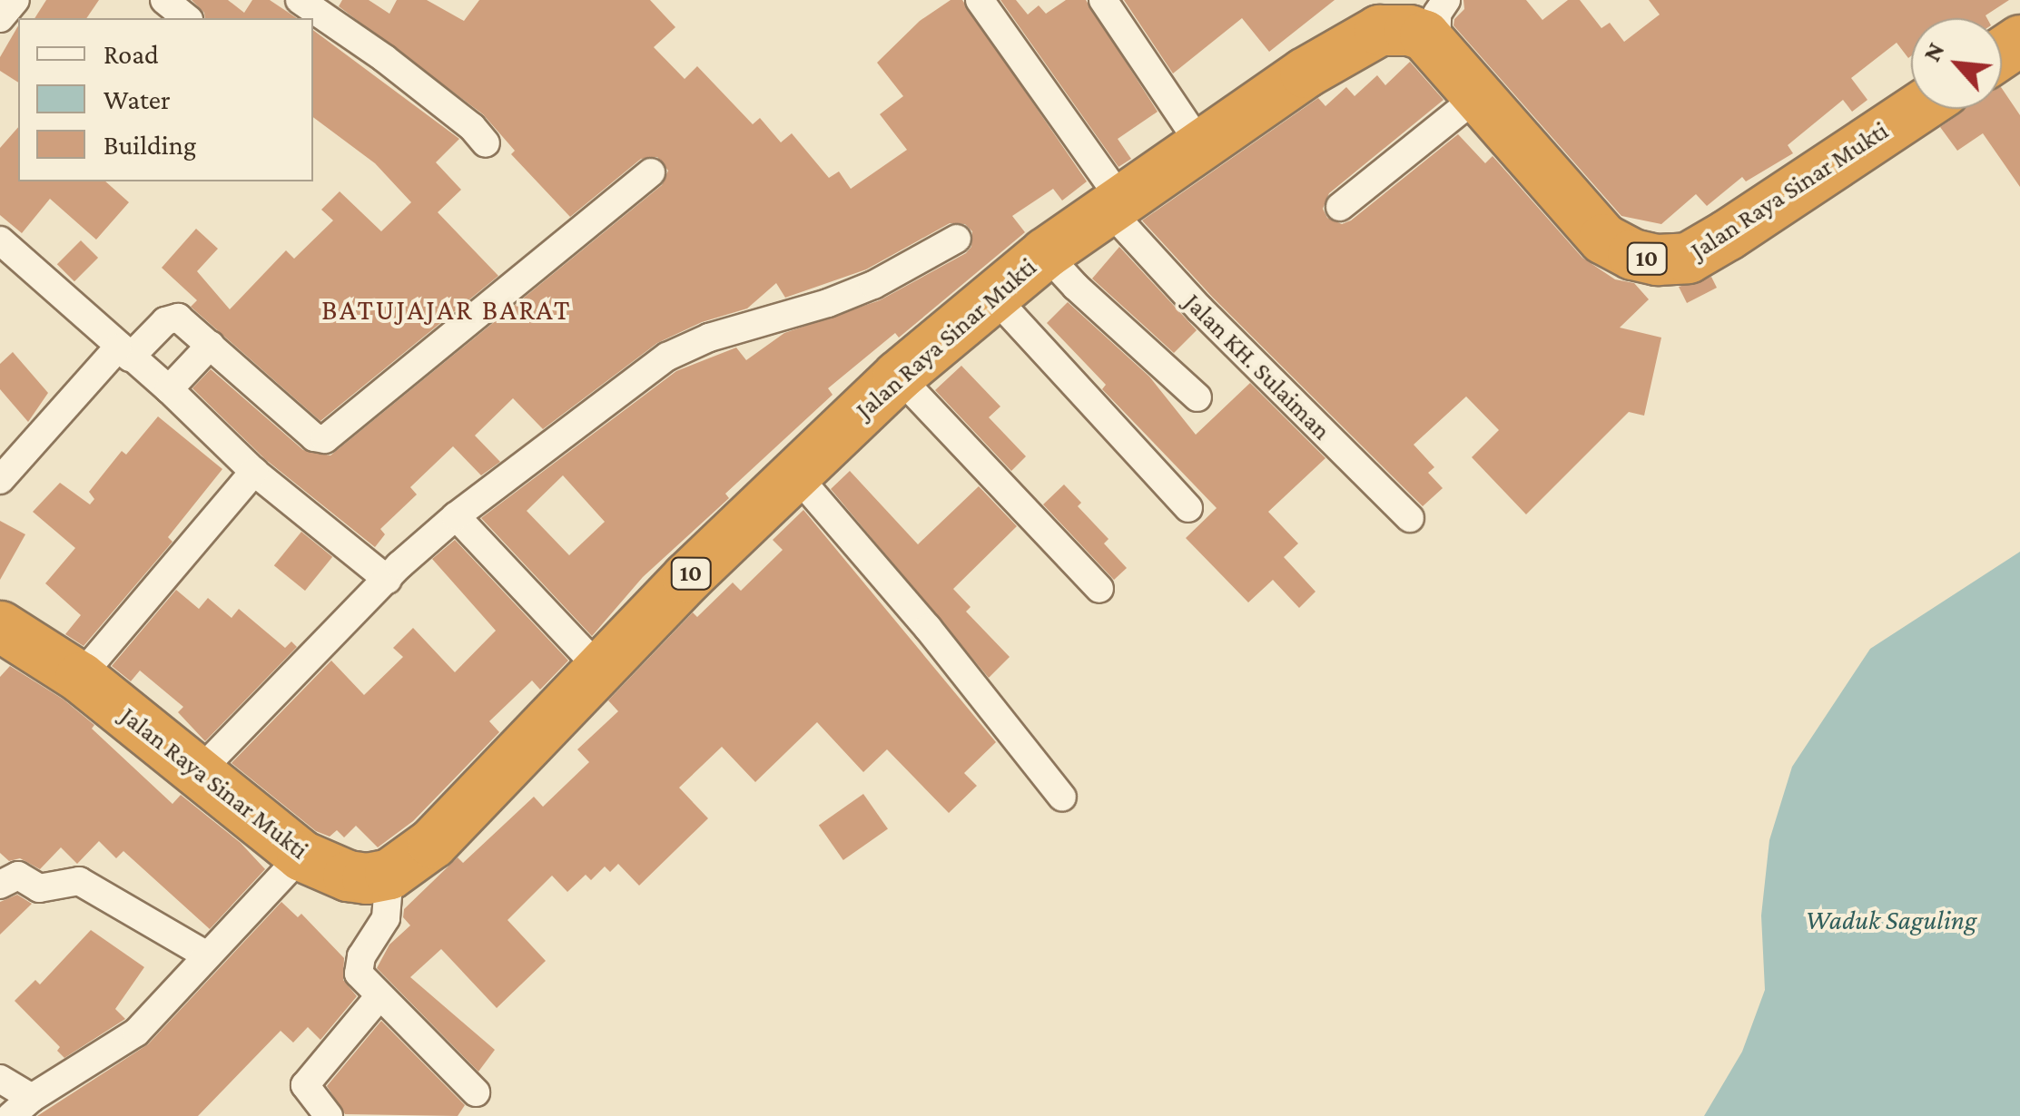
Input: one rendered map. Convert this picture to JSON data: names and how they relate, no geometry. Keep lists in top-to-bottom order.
{
  "streets": {
    "highway": ["Jalan Raya Sinar Mukti", "10"],
    "street": ["Jalan KH. Sulaiman"]
  },
  "crossings": [
    ["Jalan Raya Sinar Mukti", "Jalan KH. Sulaiman"]
  ],
  "districts": ["BATUJAJAR BARAT"],
  "water": ["Waduk Saguling"],
  "legend": ["Road", "Water", "Building"],
  "north": "top left"
}
